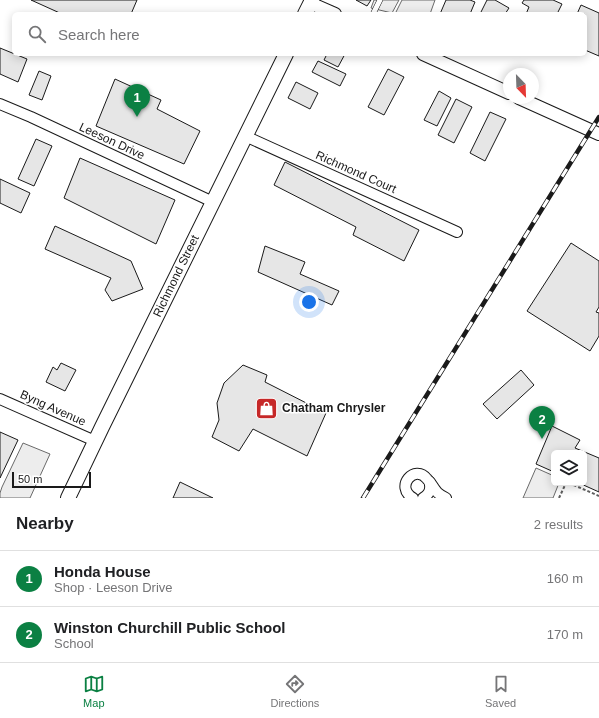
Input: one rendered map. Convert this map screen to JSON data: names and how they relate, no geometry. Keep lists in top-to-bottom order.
{
  "streets": {
    "main road": ["Richmond Street"],
    "street": ["Leeson Drive", "Richmond Court", "Byng Avenue"]
  },
  "crossings": [
    ["Leeson Drive", "Richmond Street"],
    ["Richmond Court", "Richmond Street"],
    ["Richmond Street", "Byng Avenue"]
  ],
  "places": {
    "shop": ["Chatham Chrysler"]
  },
  "scale_bar": "50 m",
  "north": "bottom right",
  "page": {
    "search": "Search here",
    "pins": ["1", "2"],
    "scale": "50 m",
    "heading": ["Nearby", "2 results"],
    "list": [
      {
        "mark": "1",
        "name": "Honda House",
        "note": "Shop · Leeson Drive",
        "value": "160 m"
      },
      {
        "mark": "2",
        "name": "Winston Churchill Public School",
        "note": "School",
        "value": "170 m"
      }
    ],
    "nav": ["Map", "Directions", "Saved"]
  }
}
